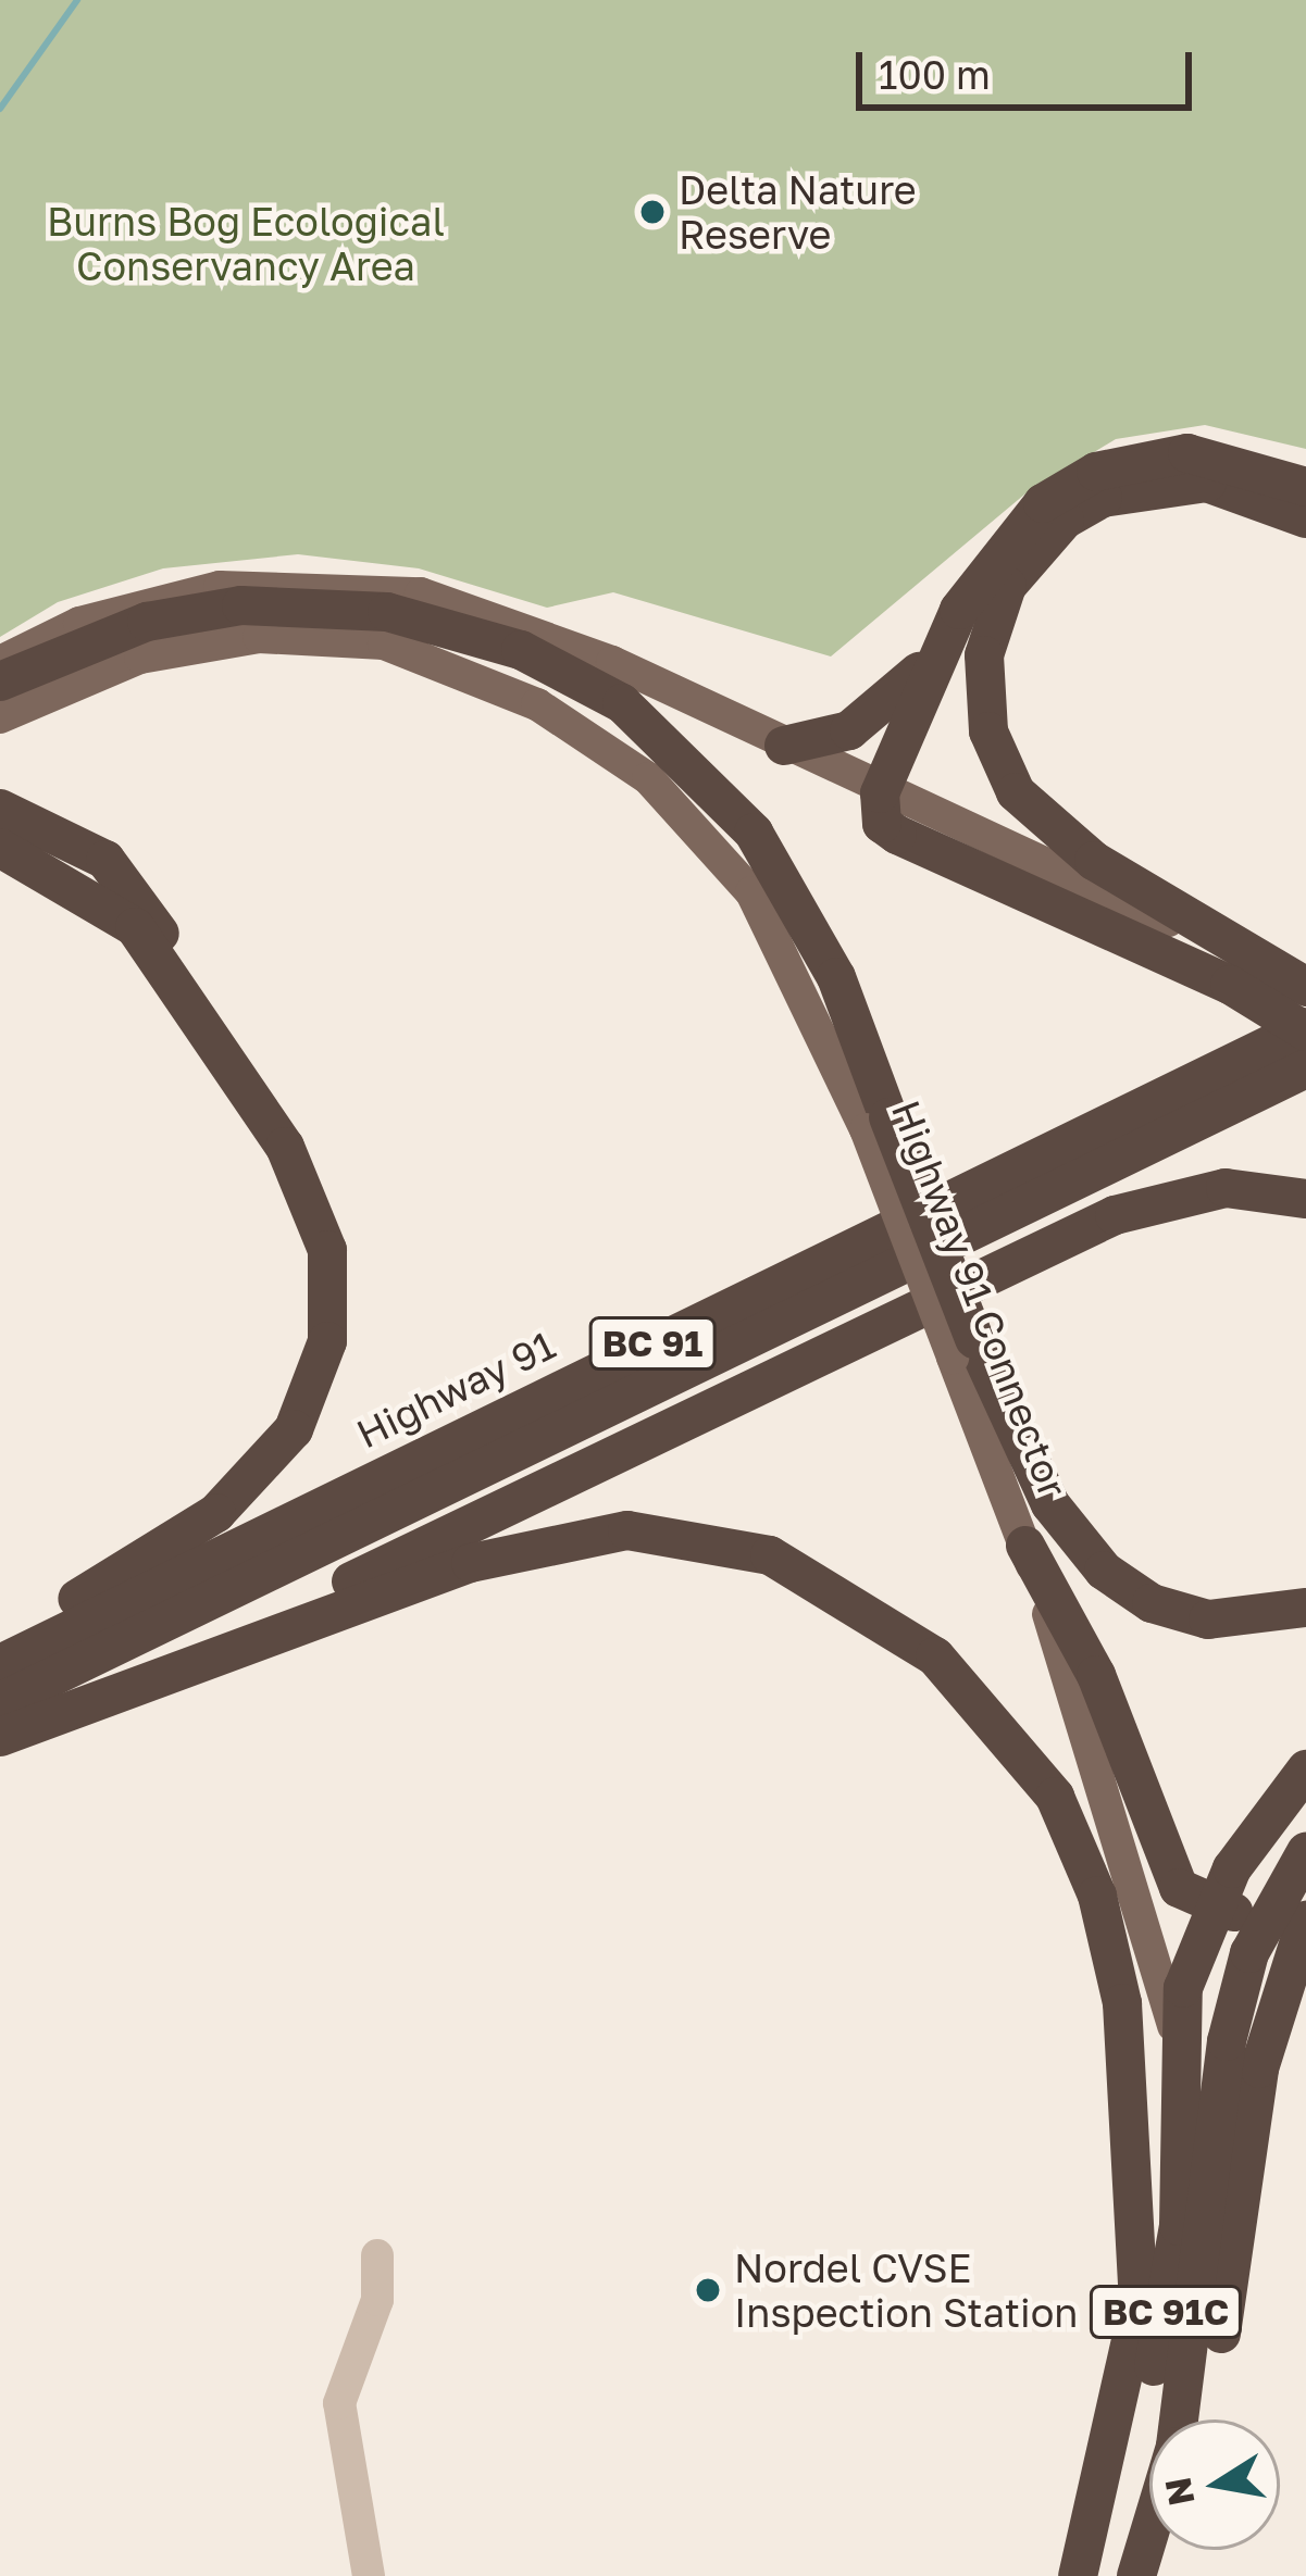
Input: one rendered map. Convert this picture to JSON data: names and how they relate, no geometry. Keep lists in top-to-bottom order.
{
  "streets": {
    "highway": [
      "Highway 91 Connector",
      "BC 91",
      "Highway 91",
      "BC 91C"
    ]
  },
  "parks": ["Burns Bog Ecological Conservancy Area"],
  "places": ["Delta Nature Reserve", "Nordel CVSE Inspection Station"],
  "scale_bar": "100 m",
  "north": "left"
}
